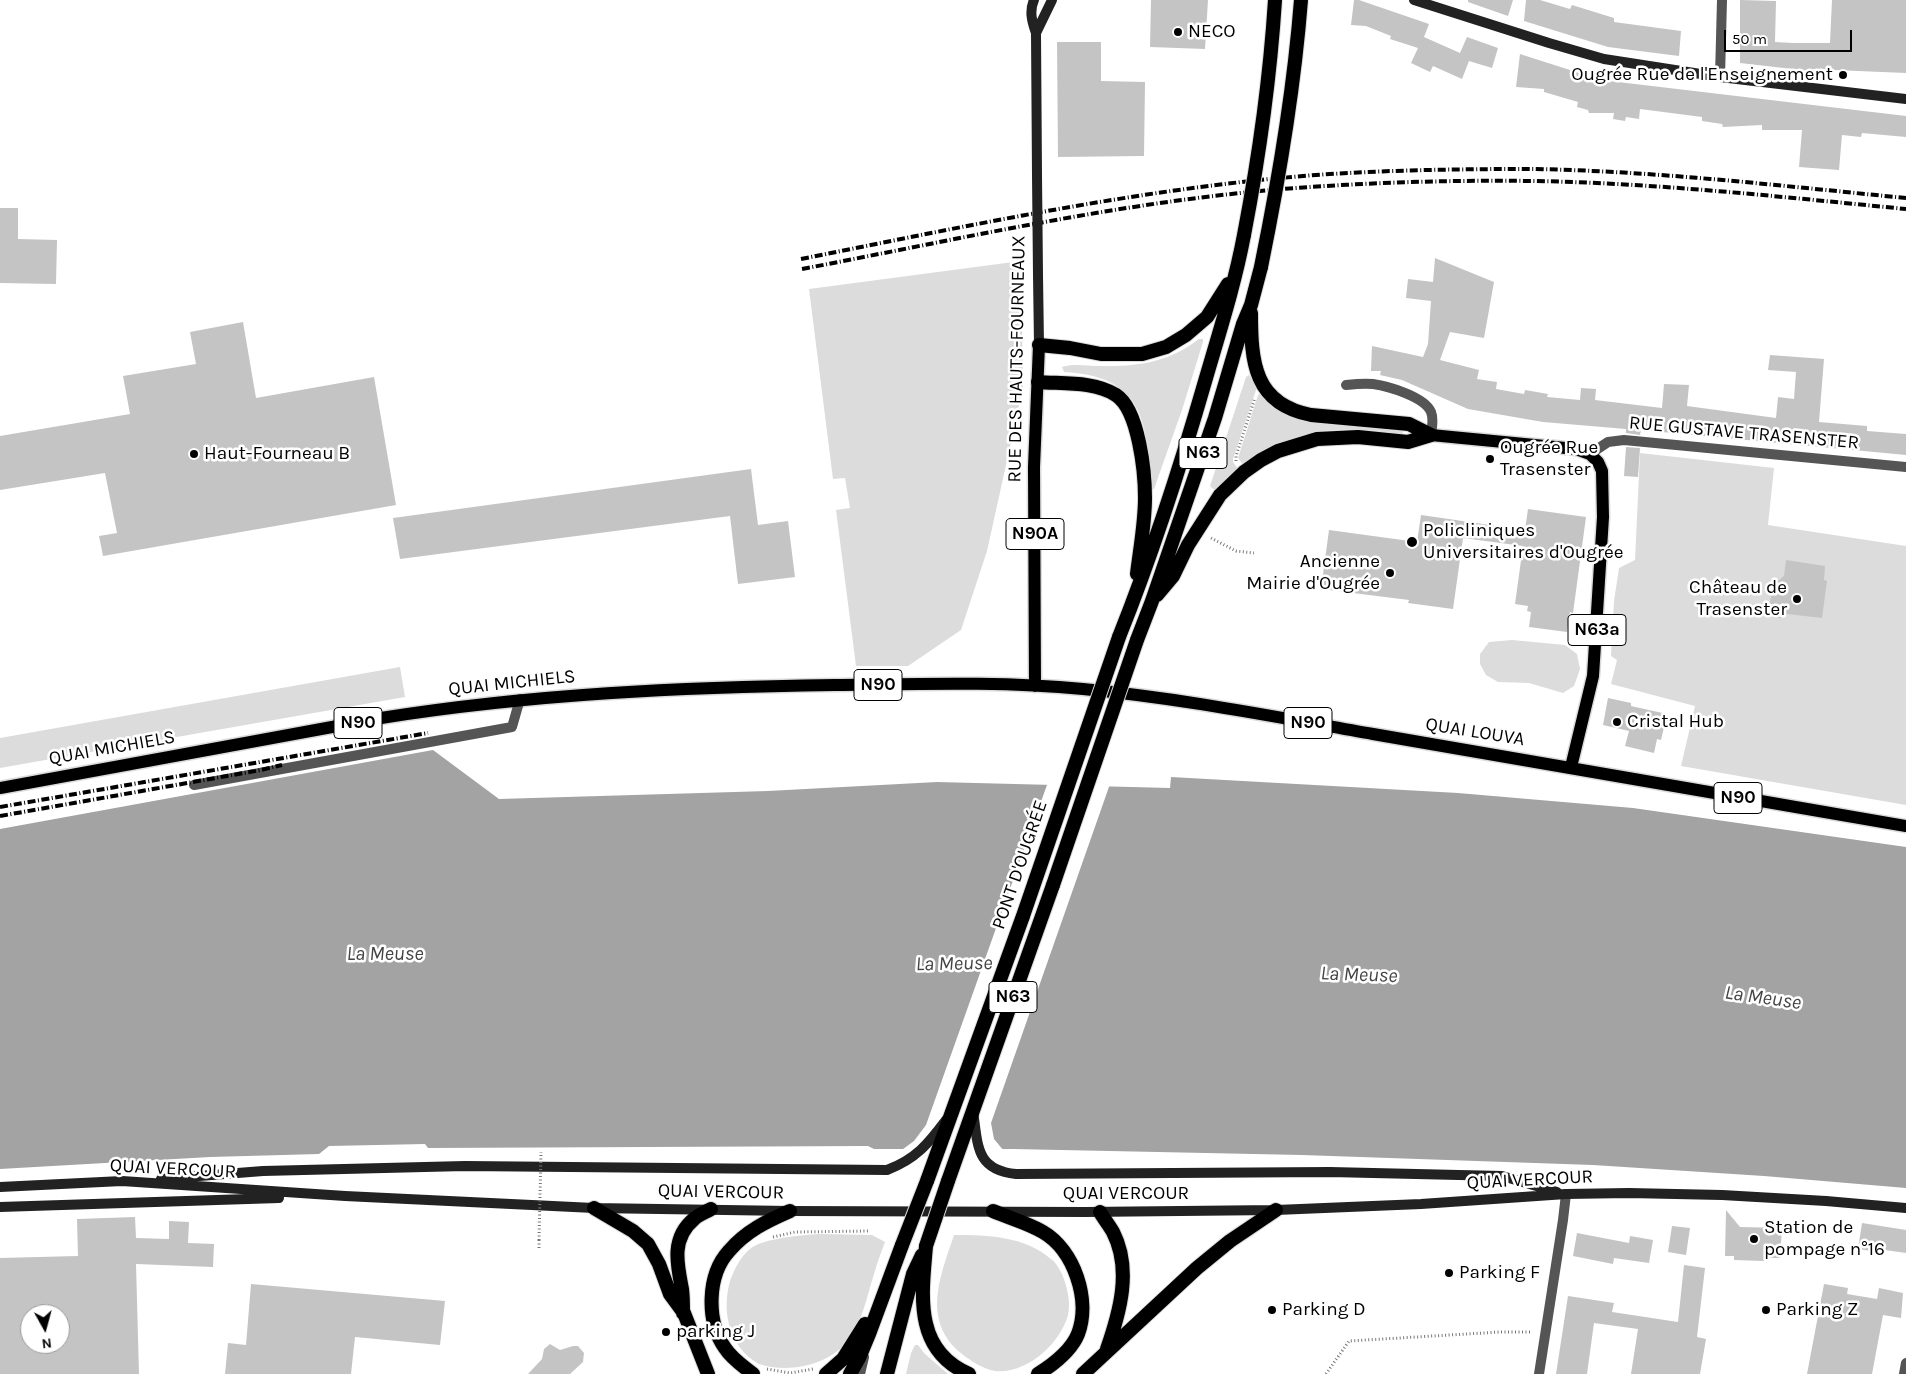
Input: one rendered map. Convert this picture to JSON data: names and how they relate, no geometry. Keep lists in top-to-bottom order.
{
  "streets": {
    "highway": ["N63", "PONT D'OUGRÉE"],
    "main road": [
      "RUE DES HAUTS-FOURNEAUX",
      "N90A",
      "N63a",
      "QUAI MICHIELS",
      "N90",
      "QUAI LOUVA",
      "QUAI VERCOUR"
    ],
    "street": ["RUE GUSTAVE TRASENSTER"]
  },
  "crossings": [
    ["RUE DES HAUTS-FOURNEAUX", "QUAI MICHIELS"],
    ["RUE DES HAUTS-FOURNEAUX", "QUAI LOUVA"],
    ["RUE GUSTAVE TRASENSTER", "N63a"],
    ["N63", "PONT D'OUGRÉE"],
    ["N63a", "QUAI LOUVA"],
    ["QUAI MICHIELS", "QUAI LOUVA"]
  ],
  "water": ["La Meuse"],
  "places": [
    "NECO",
    "Ougrée Rue de l'Enseignement",
    "Haut-Fourneau B",
    "Ougrée Rue Trasenster",
    "Policliniques Universitaires d'Ougrée",
    "Ancienne Mairie d'Ougrée",
    "Château de Trasenster",
    "Cristal Hub",
    "Station de pompage n°16",
    "Parking F",
    "Parking D",
    "Parking Z",
    "parking J"
  ],
  "scale_bar": "50 m",
  "north": "bottom"
}
